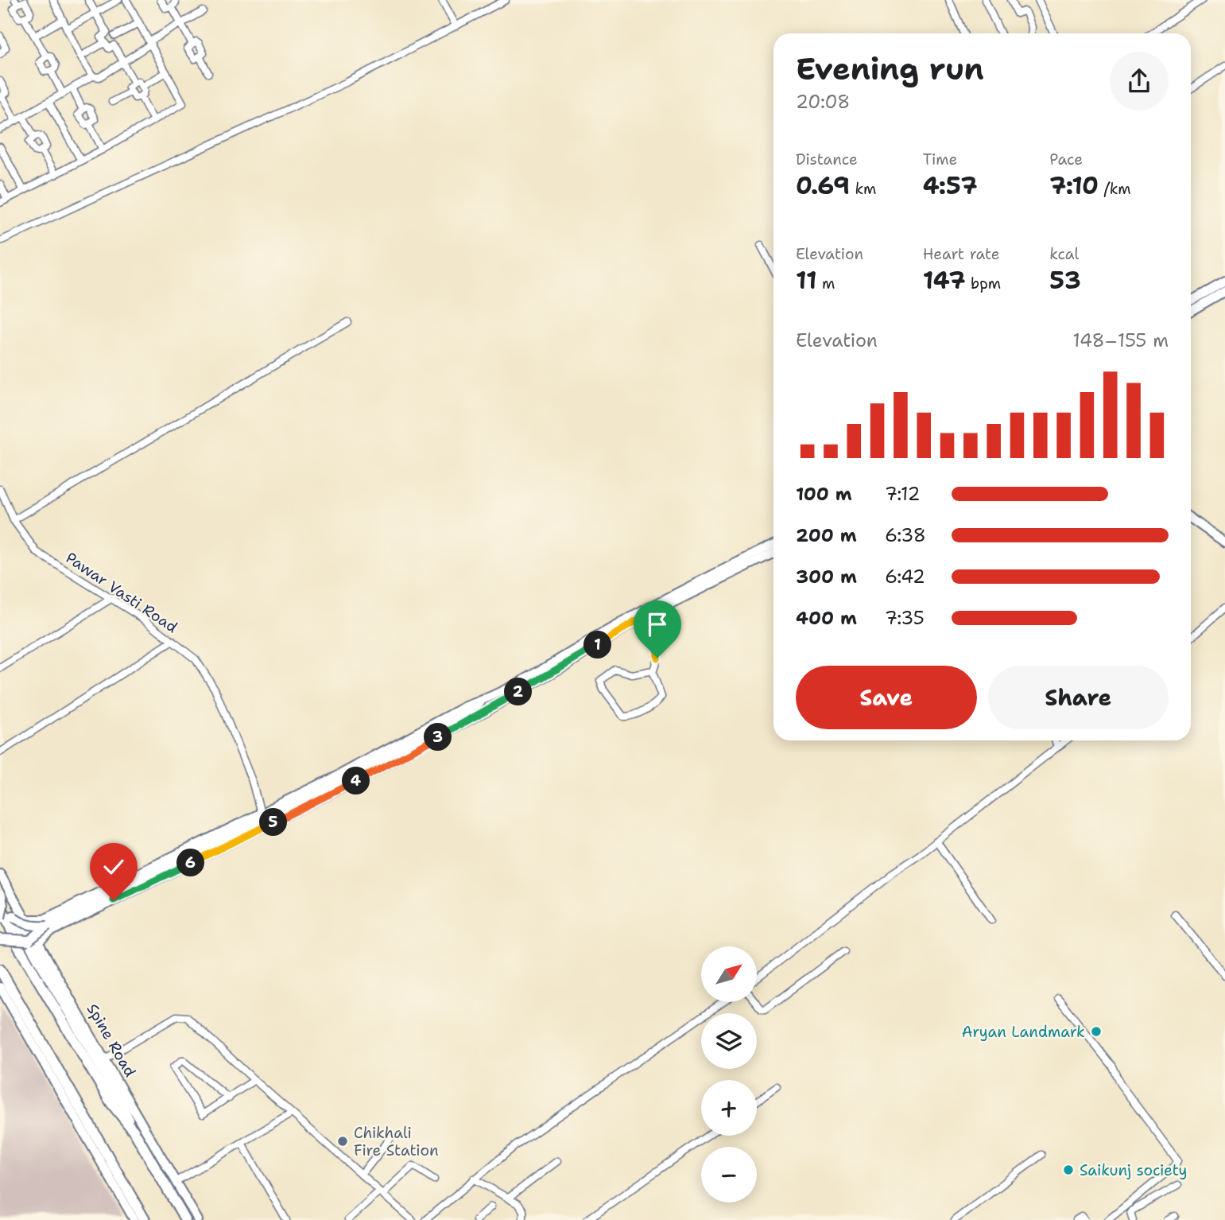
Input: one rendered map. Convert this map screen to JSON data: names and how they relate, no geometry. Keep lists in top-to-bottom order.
{
  "streets": {
    "main road": ["Spine Road"],
    "street": ["Pawar Vasti Road"]
  },
  "places": ["Aryan Landmark", "Chikhali Fire Station", "Saikunj society"],
  "north": "top right",
  "page": {
    "heading": ["Evening run", "20:08"],
    "stats": [
      ["Distance", "0.69 km"],
      ["Time", "4:57"],
      ["Pace", "7:10 /km"],
      ["Elevation", "11 m"],
      ["Heart rate", "147 bpm"],
      ["kcal", "53"]
    ],
    "chart": ["Elevation", "148–155 m"],
    "list": [
      {
        "name": "100 m",
        "note": "7:12"
      },
      {
        "name": "200 m",
        "note": "6:38"
      },
      {
        "name": "300 m",
        "note": "6:42"
      },
      {
        "name": "400 m",
        "note": "7:35"
      }
    ],
    "pins": [
      "1",
      "2",
      "3",
      "4",
      "5",
      "6"
    ],
    "buttons": ["Save", "Share"],
    "map_buttons": ["+", "−"]
  }
}
